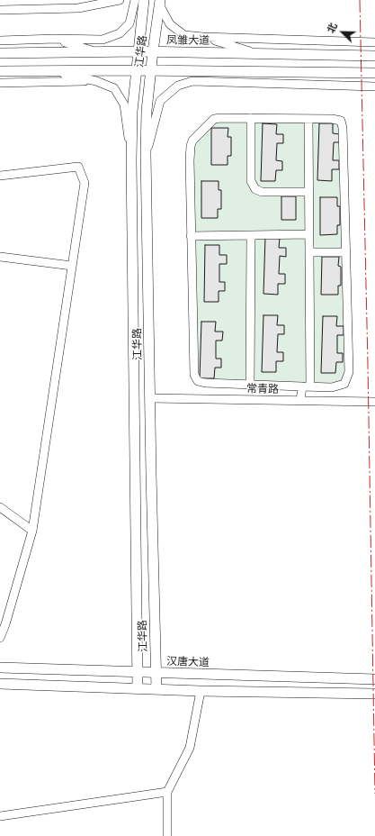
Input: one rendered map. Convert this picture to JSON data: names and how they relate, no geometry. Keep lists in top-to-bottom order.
{
  "streets": {
    "main road": ["凤雏大道", "江华路", "汉唐大道"],
    "street": ["常青路"]
  },
  "crossings": [
    ["凤雏大道", "江华路"],
    ["江华路", "常青路"],
    ["江华路", "汉唐大道"]
  ],
  "north": "top left"
}
